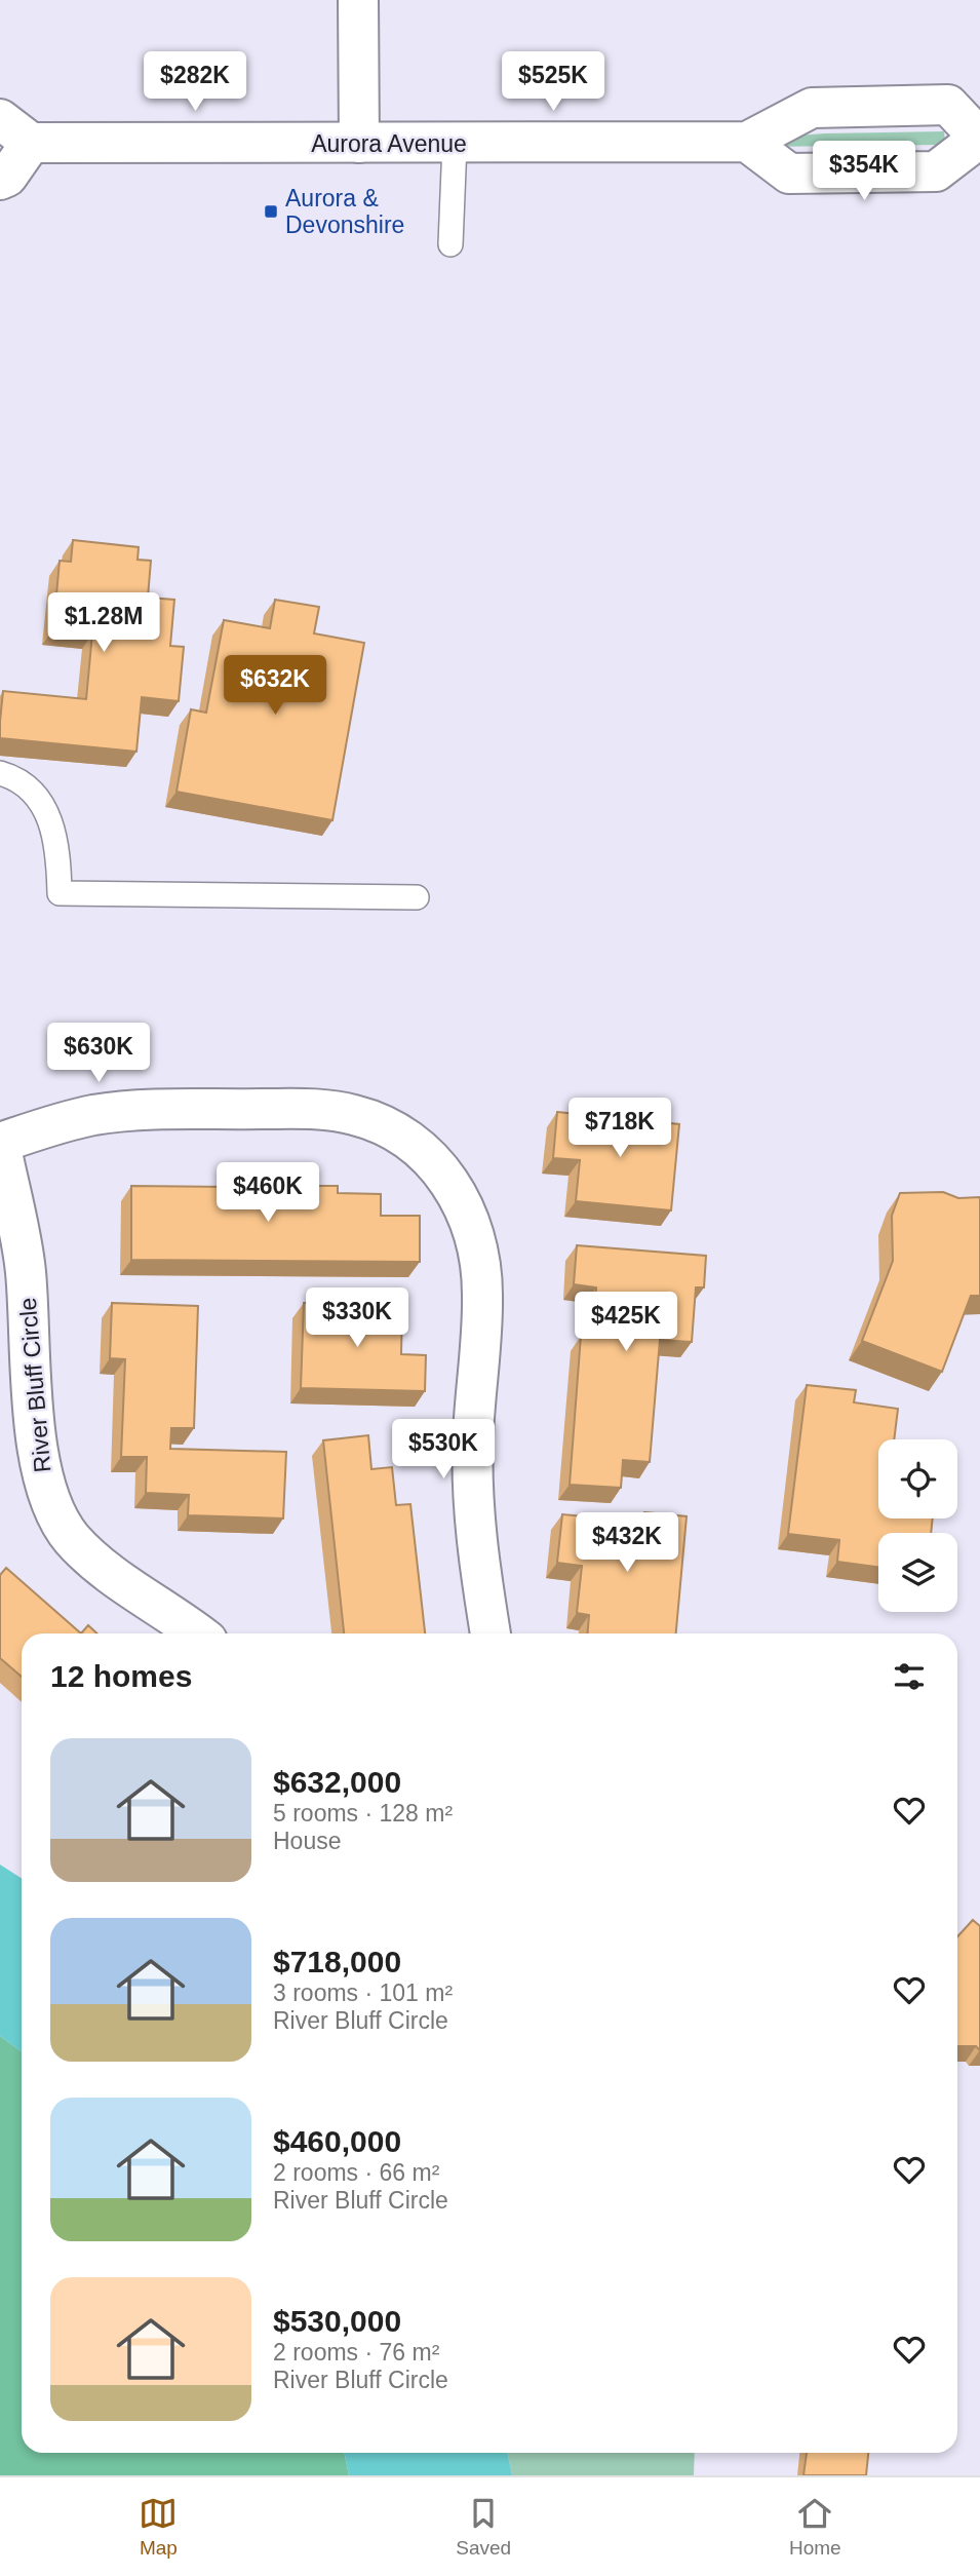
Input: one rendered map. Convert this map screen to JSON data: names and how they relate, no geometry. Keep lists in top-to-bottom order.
{
  "streets": {
    "street": ["Aurora Avenue", "River Bluff Circle"]
  },
  "places": {
    "transit": ["Aurora & Devonshire"]
  },
  "page": {
    "price": [
      "$282K",
      "$525K",
      "$354K",
      "$1.28M",
      "$632K",
      "$630K",
      "$718K",
      "$460K",
      "$330K",
      "$425K",
      "$530K",
      "$432K"
    ],
    "heading": "12 homes",
    "list": [
      {
        "name": "$632,000",
        "note": "5 rooms · 128 m² · House"
      },
      {
        "name": "$718,000",
        "note": "3 rooms · 101 m² · River Bluff Circle"
      },
      {
        "name": "$460,000",
        "note": "2 rooms · 66 m² · River Bluff Circle"
      },
      {
        "name": "$530,000",
        "note": "2 rooms · 76 m² · River Bluff Circle"
      }
    ],
    "tabs": ["Map", "Saved", "Home"]
  }
}
